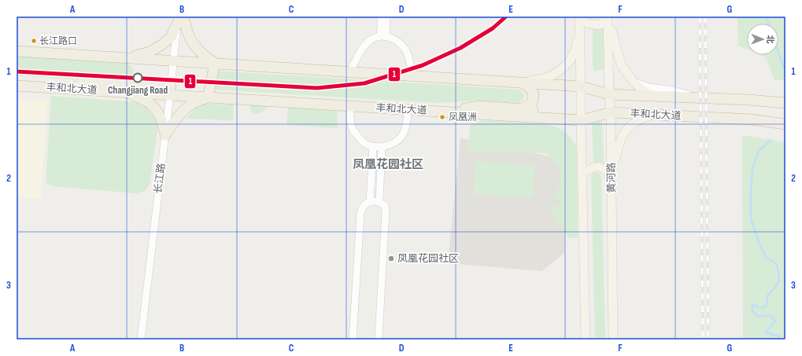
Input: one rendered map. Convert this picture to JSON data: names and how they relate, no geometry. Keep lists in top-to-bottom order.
{
  "streets": {
    "highway": ["丰和北大道"],
    "main road": ["黄河路"],
    "street": ["长江路"]
  },
  "crossings": [
    ["丰和北大道", "黄河路"],
    ["丰和北大道", "长江路"]
  ],
  "districts": ["凤凰花园社区"],
  "places": [
    "长江路口",
    "Changjiang Road",
    "凤凰洲",
    "凤凰花园社区"
  ],
  "lines": ["transit line 1"],
  "north": "right",
  "grid": {
    "columns": [
      "A",
      "B",
      "C",
      "D",
      "E",
      "F",
      "G"
    ],
    "rows": ["1", "2", "3"]
  }
}
